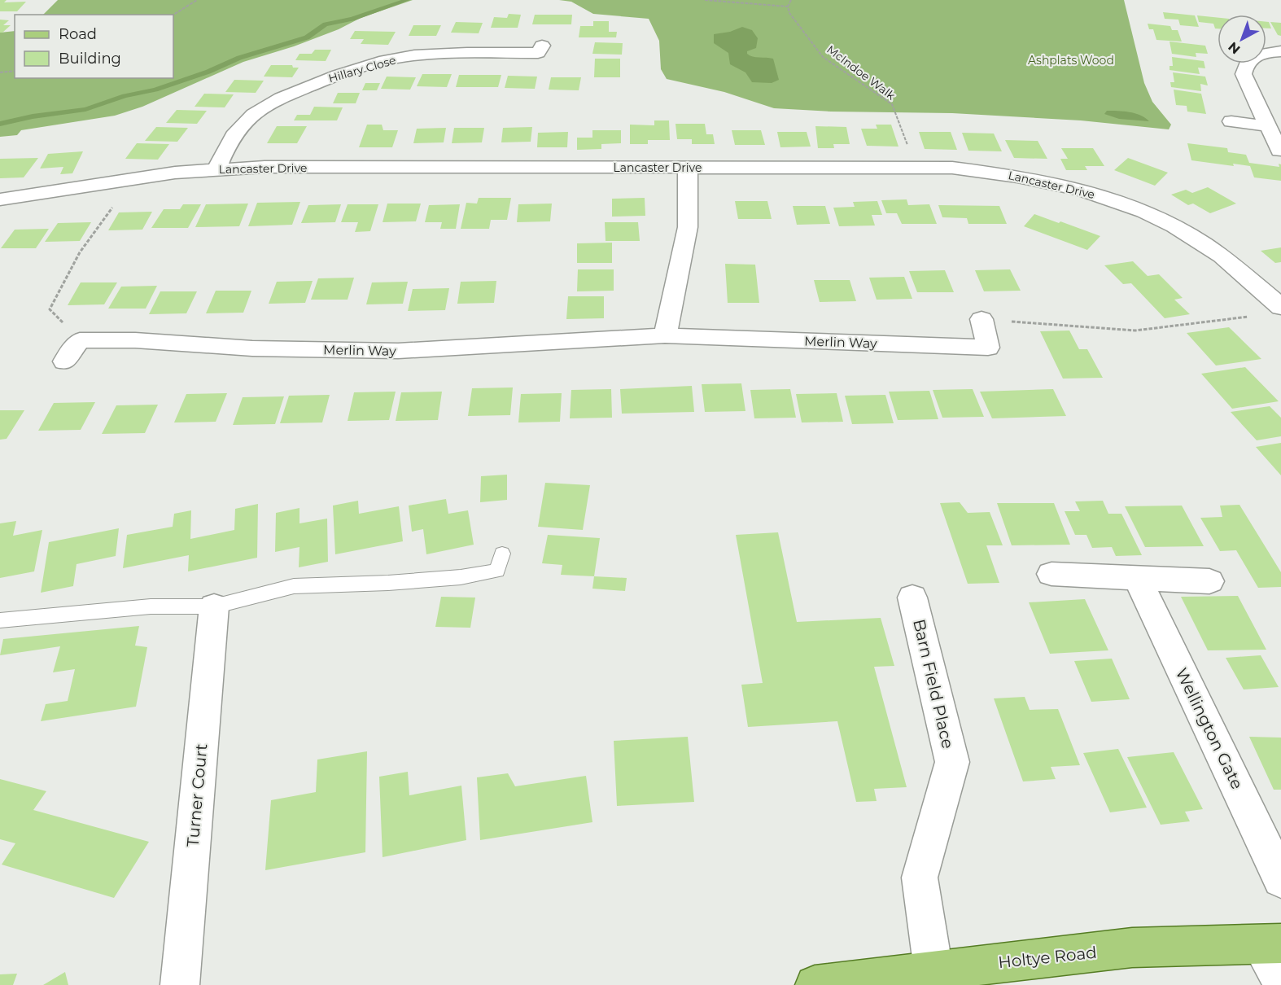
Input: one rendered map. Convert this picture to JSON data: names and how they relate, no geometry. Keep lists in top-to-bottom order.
{
  "streets": {
    "main road": ["Holtye Road"],
    "street": [
      "Hillary Close",
      "Lancaster Drive",
      "Merlin Way",
      "Barn Field Place",
      "Wellington Gate",
      "Turner Court"
    ],
    "path": ["McIndoe Walk"]
  },
  "crossings": [
    ["Hillary Close", "Lancaster Drive"],
    ["McIndoe Walk", "Lancaster Drive"],
    ["Barn Field Place", "Holtye Road"]
  ],
  "parks": ["Ashplats Wood"],
  "legend": ["Road", "Building"],
  "north": "bottom left"
}
